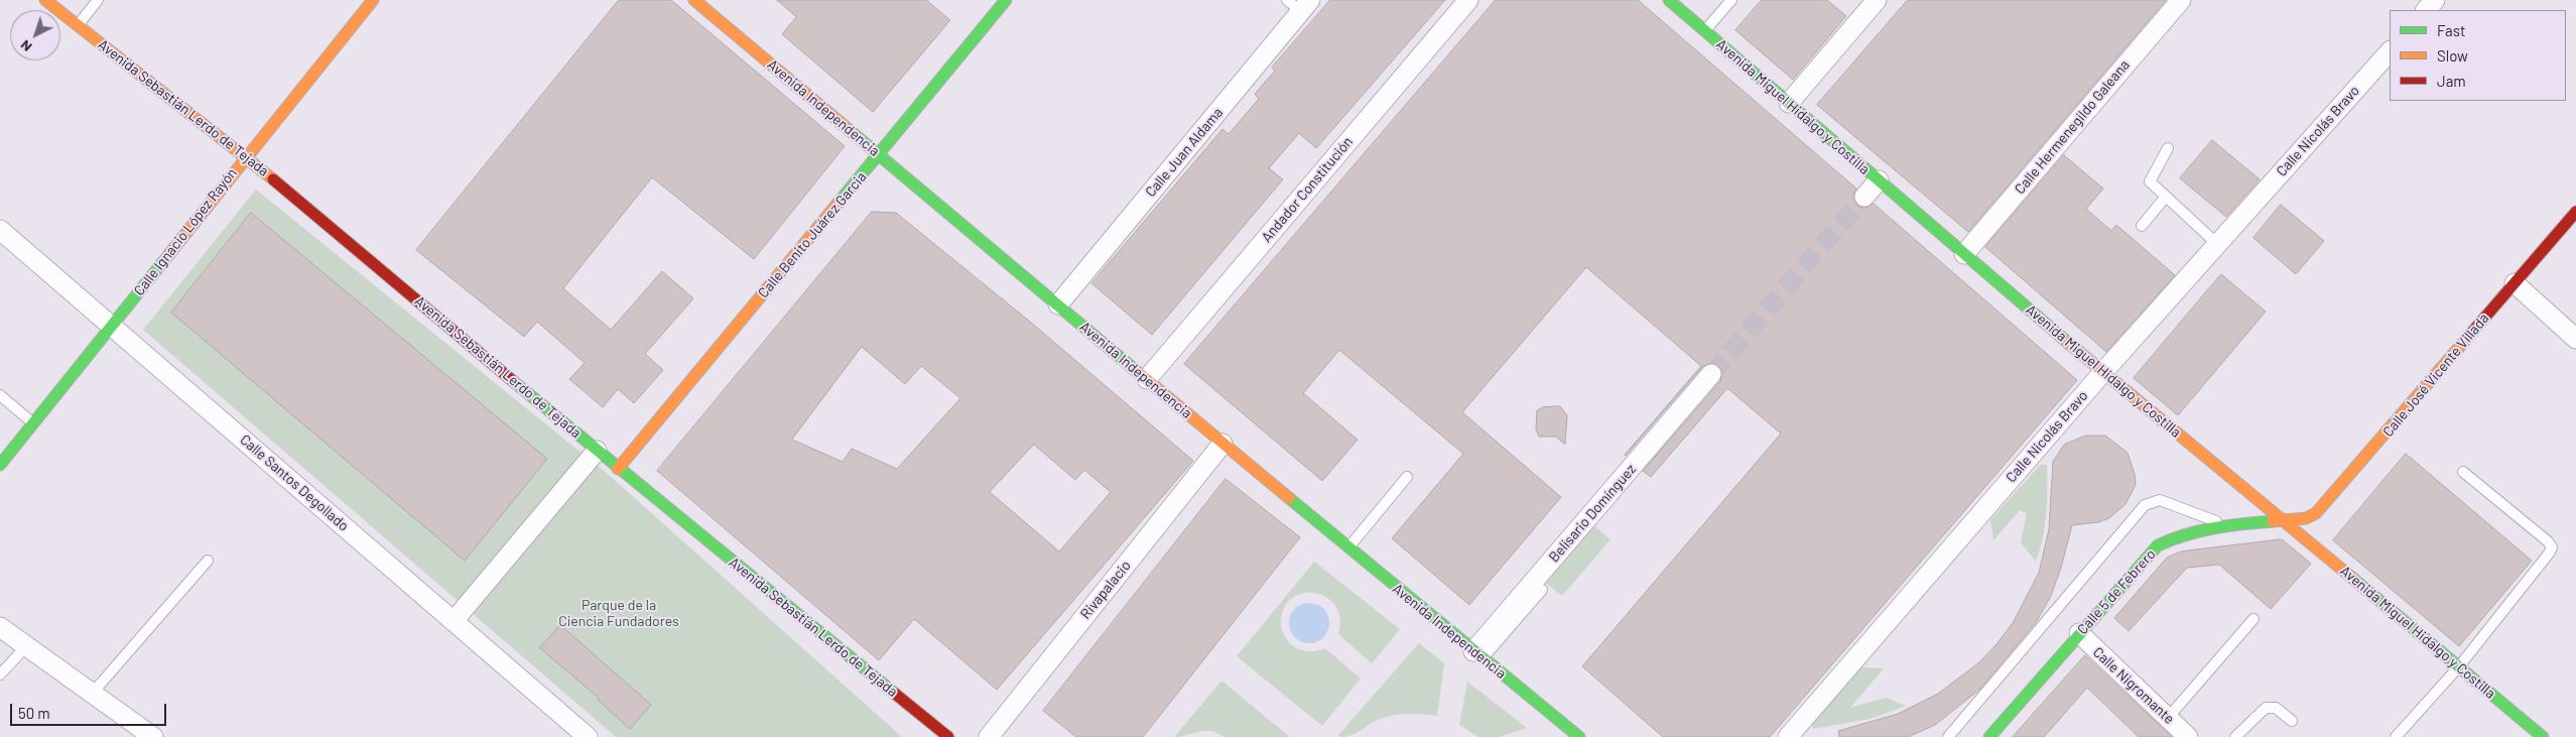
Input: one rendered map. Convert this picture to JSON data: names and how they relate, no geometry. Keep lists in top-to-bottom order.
{
  "streets": {
    "main road": [
      "Avenida Miguel Hidalgo y Costilla",
      "Avenida Sebastián Lerdo de Tejada",
      "Avenida Independencia",
      "Calle Ignacio López Rayón",
      "Calle Benito Juárez Garcia",
      "Calle José Vicente Villada",
      "Calle 5 de Febrero"
    ],
    "street": [
      "Calle Hermenegildo Galeana",
      "Calle Nicolás Bravo",
      "Calle Juan Aldama",
      "Andador Constitución",
      "Calle Santos Degollado",
      "Belisario Domínguez",
      "Rivapalacio",
      "Calle Nigromante"
    ]
  },
  "crossings": [
    ["Avenida Miguel Hidalgo y Costilla", "Calle Hermenegildo Galeana"],
    ["Avenida Miguel Hidalgo y Costilla", "Calle Nicolás Bravo"],
    ["Avenida Miguel Hidalgo y Costilla", "Calle José Vicente Villada"],
    ["Avenida Miguel Hidalgo y Costilla", "Calle 5 de Febrero"],
    ["Avenida Sebastián Lerdo de Tejada", "Calle Ignacio López Rayón"],
    ["Avenida Sebastián Lerdo de Tejada", "Calle Benito Juárez Garcia"],
    ["Avenida Independencia", "Calle Juan Aldama"],
    ["Avenida Independencia", "Andador Constitución"],
    ["Avenida Independencia", "Calle Benito Juárez Garcia"],
    ["Avenida Independencia", "Belisario Domínguez"],
    ["Avenida Independencia", "Rivapalacio"],
    ["Calle Ignacio López Rayón", "Calle Santos Degollado"],
    ["Calle José Vicente Villada", "Calle 5 de Febrero"],
    ["Calle 5 de Febrero", "Calle Nigromante"]
  ],
  "parks": ["Parque de la Ciencia Fundadores"],
  "legend": ["Fast", "Slow", "Jam"],
  "scale_bar": "50 m",
  "north": "bottom left"
}
